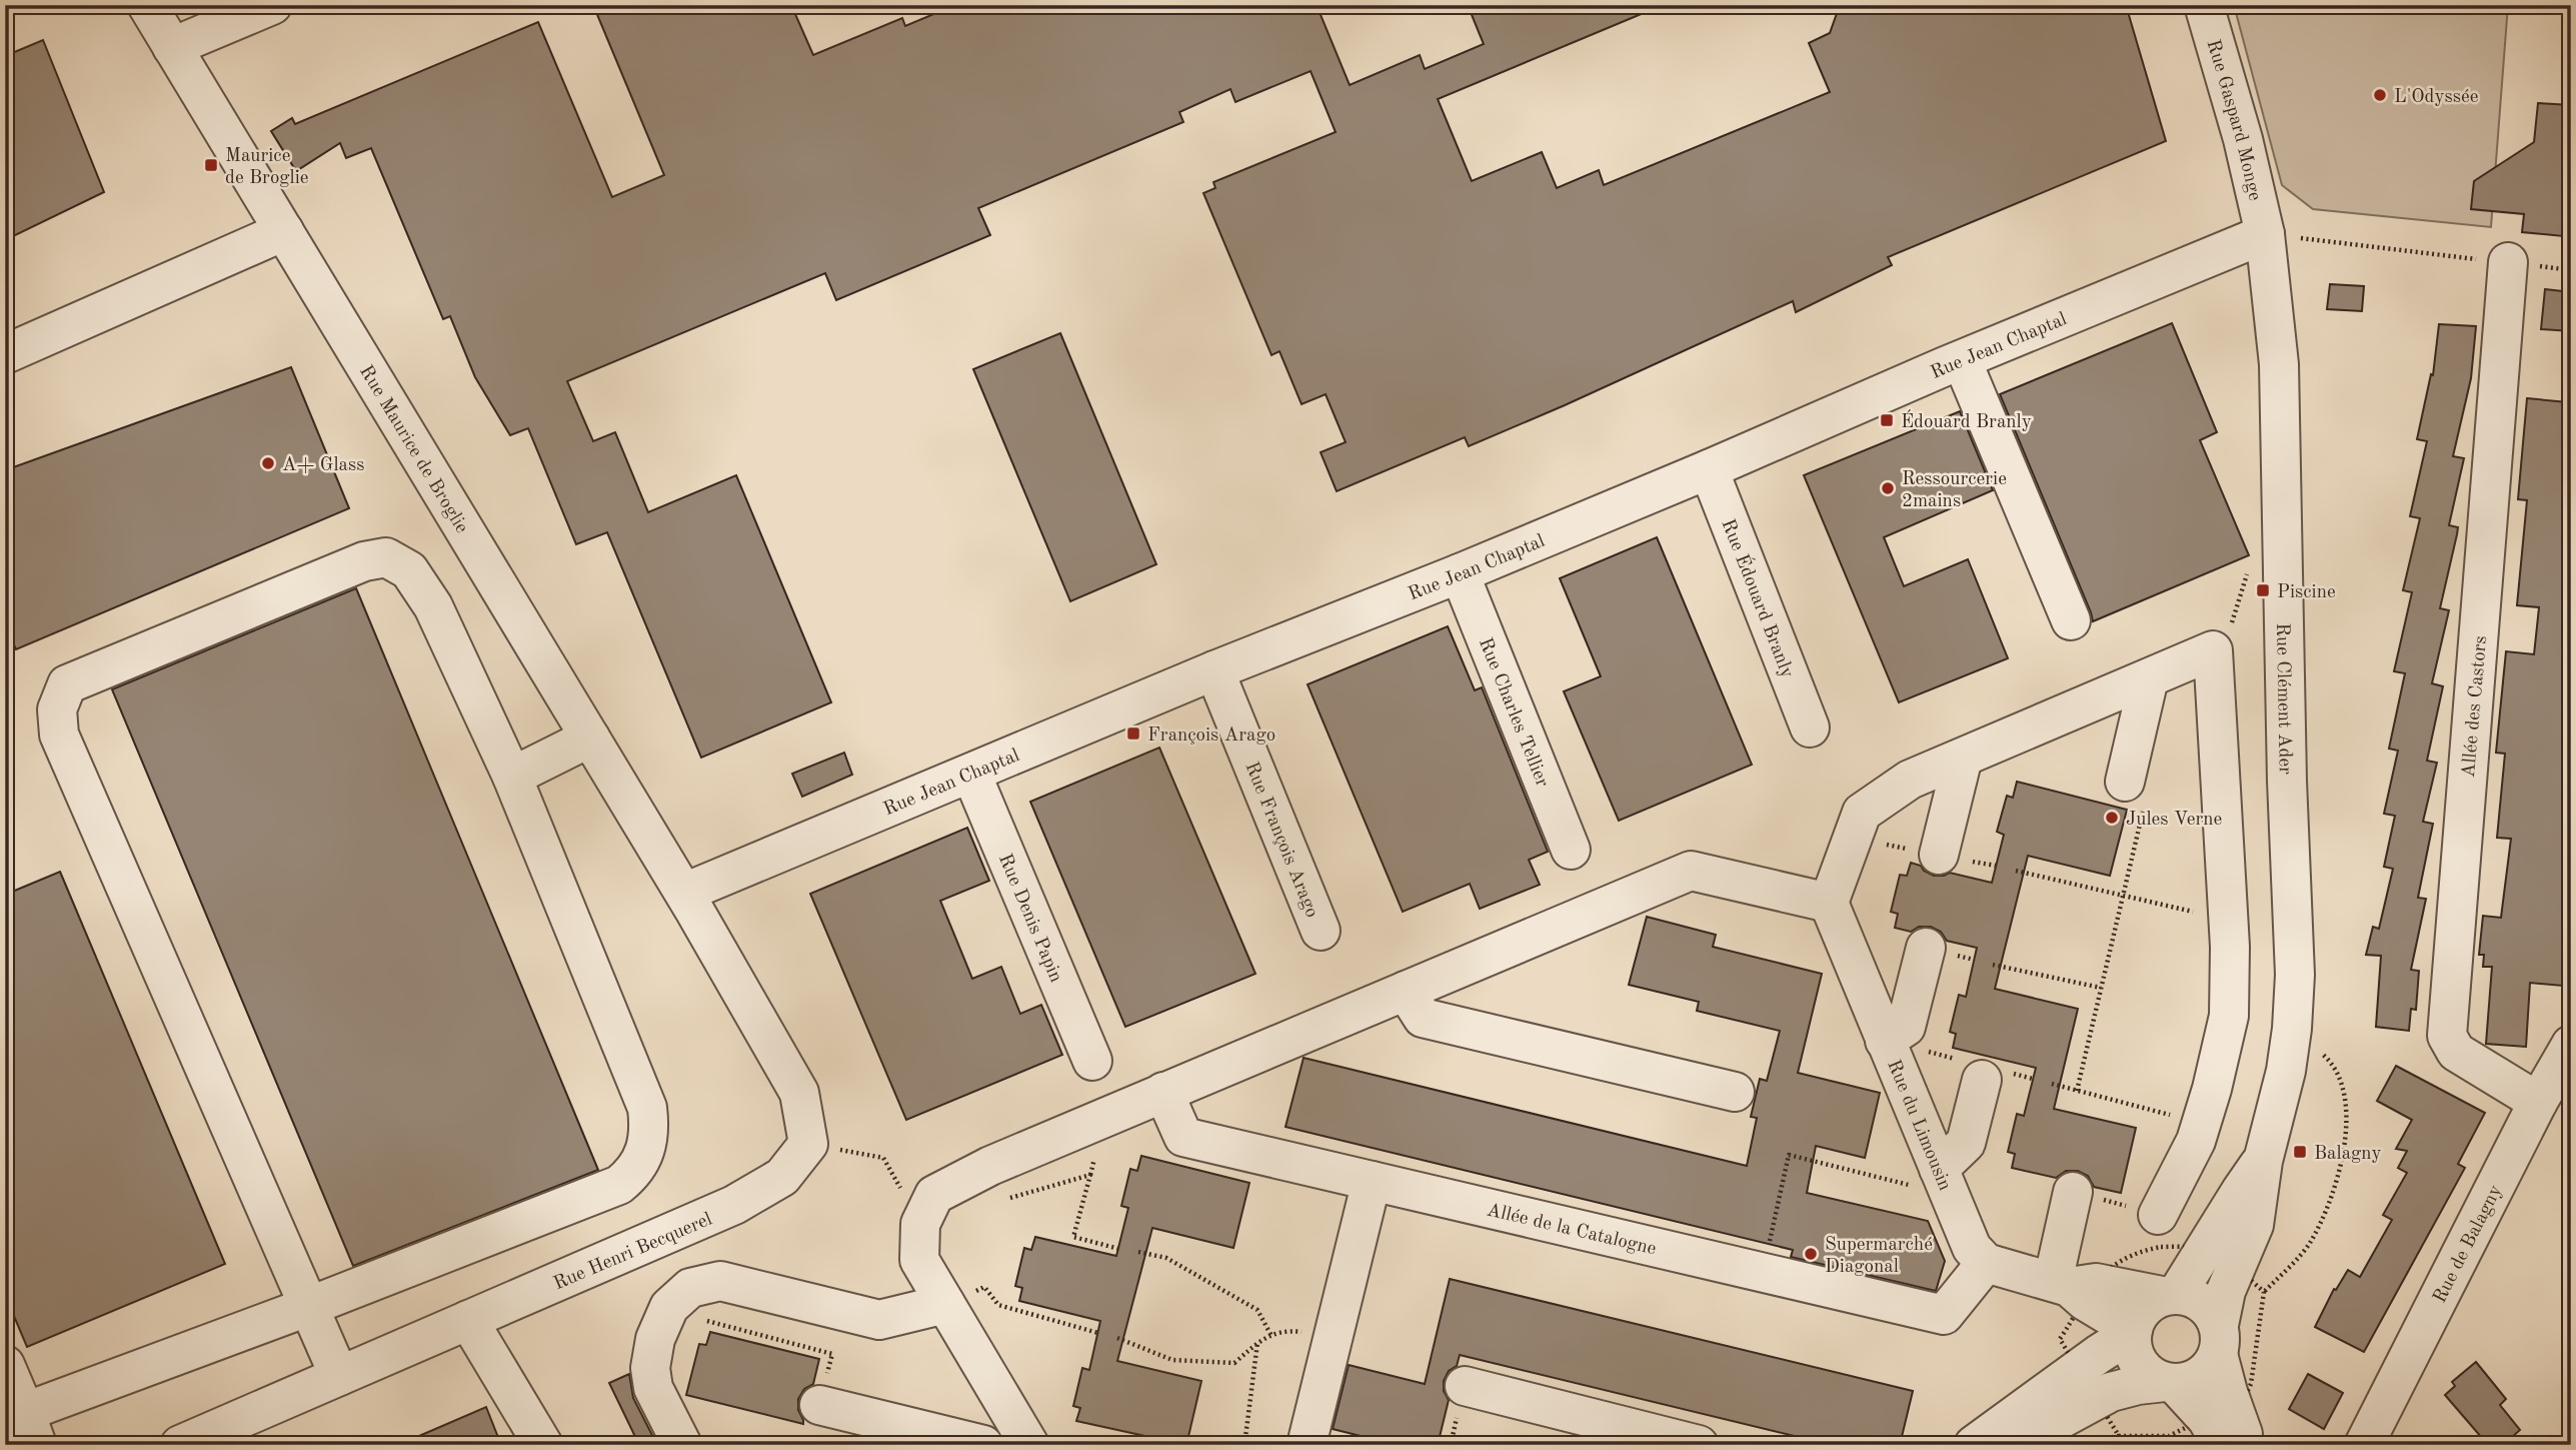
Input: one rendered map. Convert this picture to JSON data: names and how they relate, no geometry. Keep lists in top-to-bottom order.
{
  "streets": {
    "street": [
      "Rue Gaspard Monge",
      "Rue Jean Chaptal",
      "Rue Maurice de Broglie",
      "Rue Édouard Branly",
      "Rue Clément Ader",
      "Allée des Castors",
      "Rue Charles Tellier",
      "Rue François Arago",
      "Rue Denis Papin",
      "Rue du Limousin",
      "Allée de la Catalogne",
      "Rue de Balagny",
      "Rue Henri Becquerel"
    ]
  },
  "crossings": [
    ["Rue Gaspard Monge", "Rue Jean Chaptal"],
    ["Rue Gaspard Monge", "Rue Clément Ader"],
    ["Rue Jean Chaptal", "Rue Maurice de Broglie"],
    ["Rue Jean Chaptal", "Rue Édouard Branly"],
    ["Rue Jean Chaptal", "Rue Clément Ader"],
    ["Rue Jean Chaptal", "Rue Charles Tellier"],
    ["Rue Jean Chaptal", "Rue François Arago"],
    ["Rue Jean Chaptal", "Rue Denis Papin"],
    ["Allée des Castors", "Rue de Balagny"],
    ["Rue du Limousin", "Allée de la Catalogne"]
  ],
  "places": {
    "other": [
      "L'Odyssée",
      "A+ Glass",
      "Ressourcerie 2mains",
      "Jules Verne",
      "Supermarché Diagonal"
    ],
    "transit": [
      "Maurice de Broglie",
      "Édouard Branly",
      "Piscine",
      "François Arago",
      "Balagny"
    ]
  }
}
